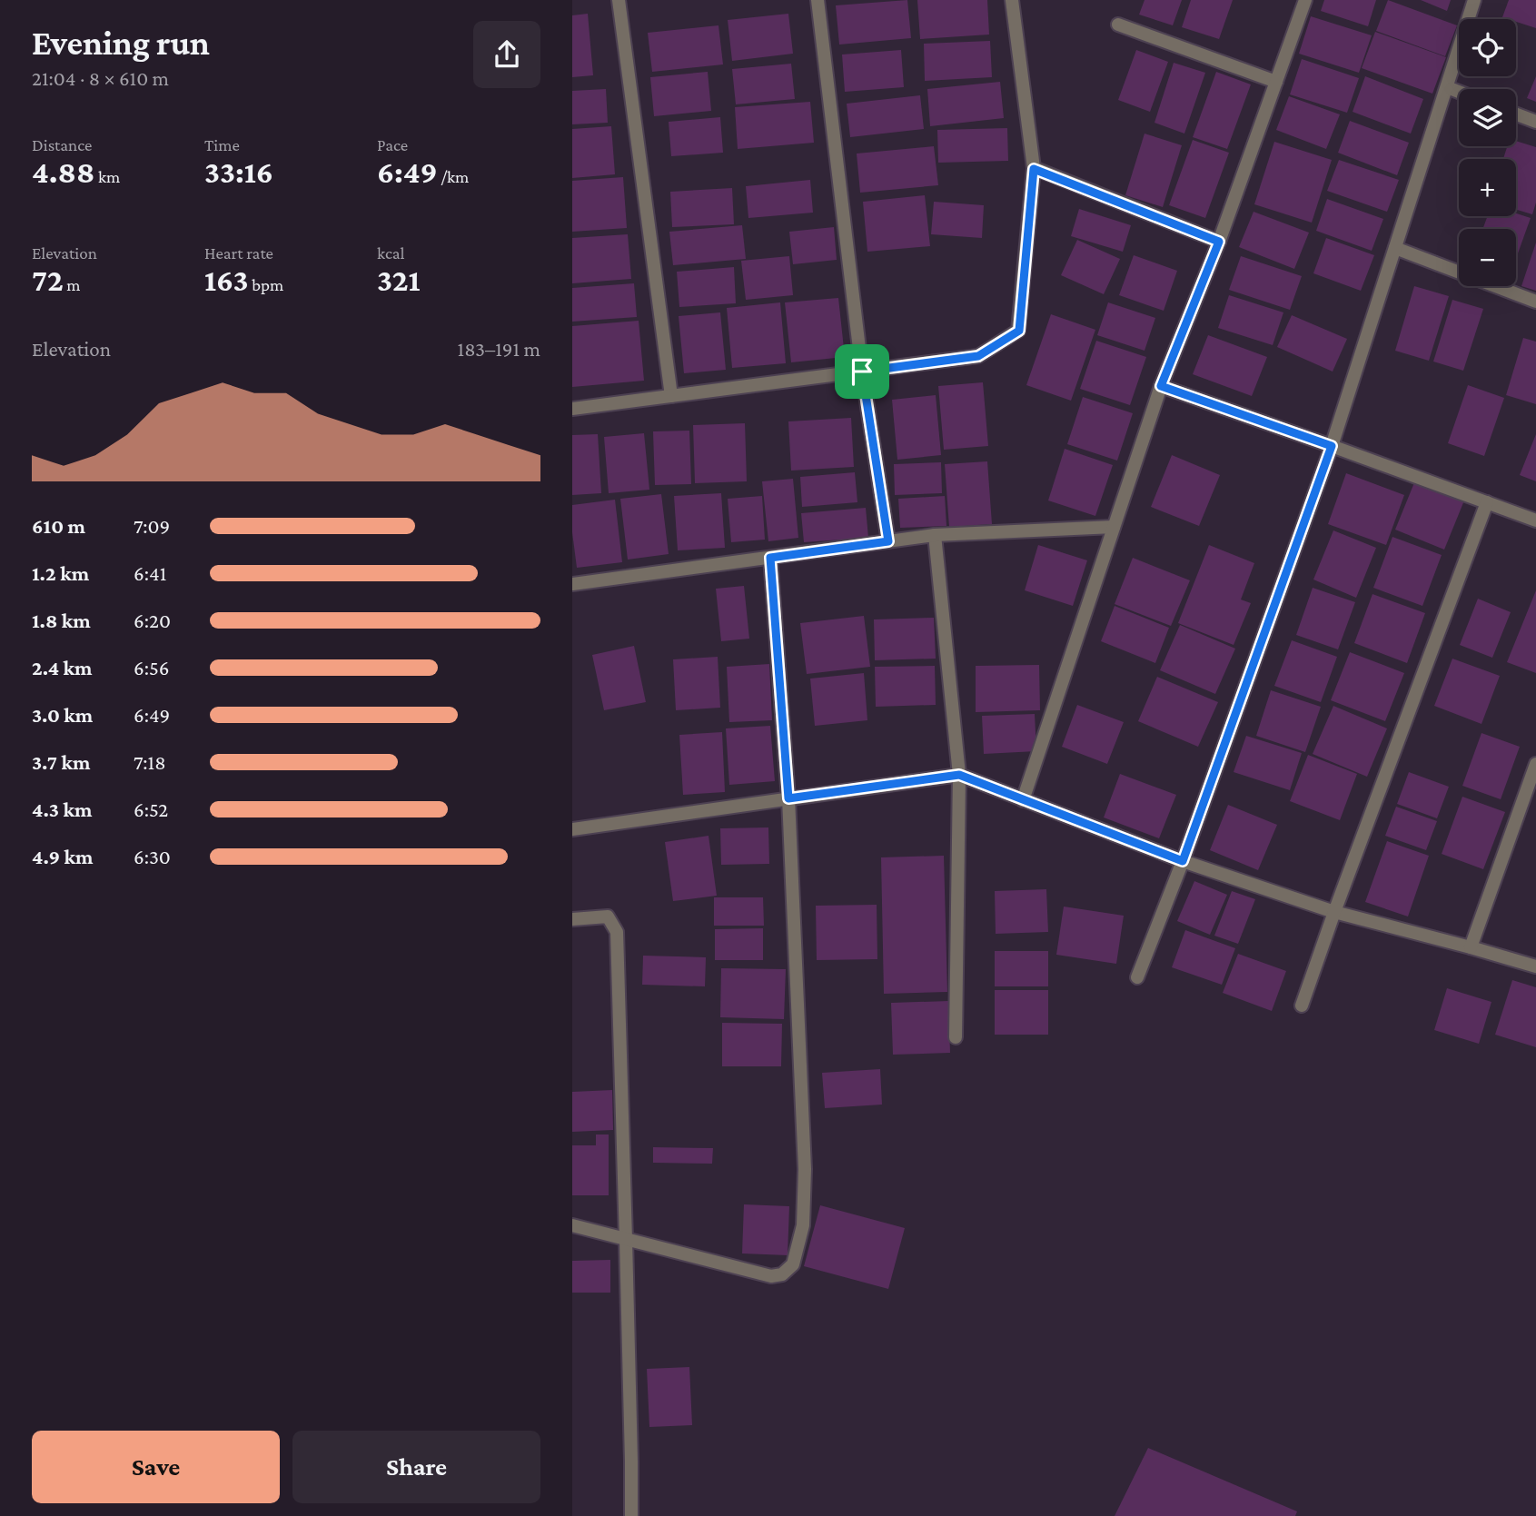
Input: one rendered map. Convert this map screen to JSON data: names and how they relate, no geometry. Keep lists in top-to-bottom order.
{
  "page": {
    "heading": ["Evening run", "21:04 · 8 × 610 m"],
    "map_buttons": ["+", "−"],
    "stats": [
      ["Distance", "4.88 km"],
      ["Time", "33:16"],
      ["Pace", "6:49 /km"],
      ["Elevation", "72 m"],
      ["Heart rate", "163 bpm"],
      ["kcal", "321"]
    ],
    "chart": ["Elevation", "183–191 m"],
    "list": [
      {
        "name": "610 m",
        "note": "7:09"
      },
      {
        "name": "1.2 km",
        "note": "6:41"
      },
      {
        "name": "1.8 km",
        "note": "6:20"
      },
      {
        "name": "2.4 km",
        "note": "6:56"
      },
      {
        "name": "3.0 km",
        "note": "6:49"
      },
      {
        "name": "3.7 km",
        "note": "7:18"
      },
      {
        "name": "4.3 km",
        "note": "6:52"
      },
      {
        "name": "4.9 km",
        "note": "6:30"
      }
    ],
    "buttons": ["Save", "Share"]
  }
}
